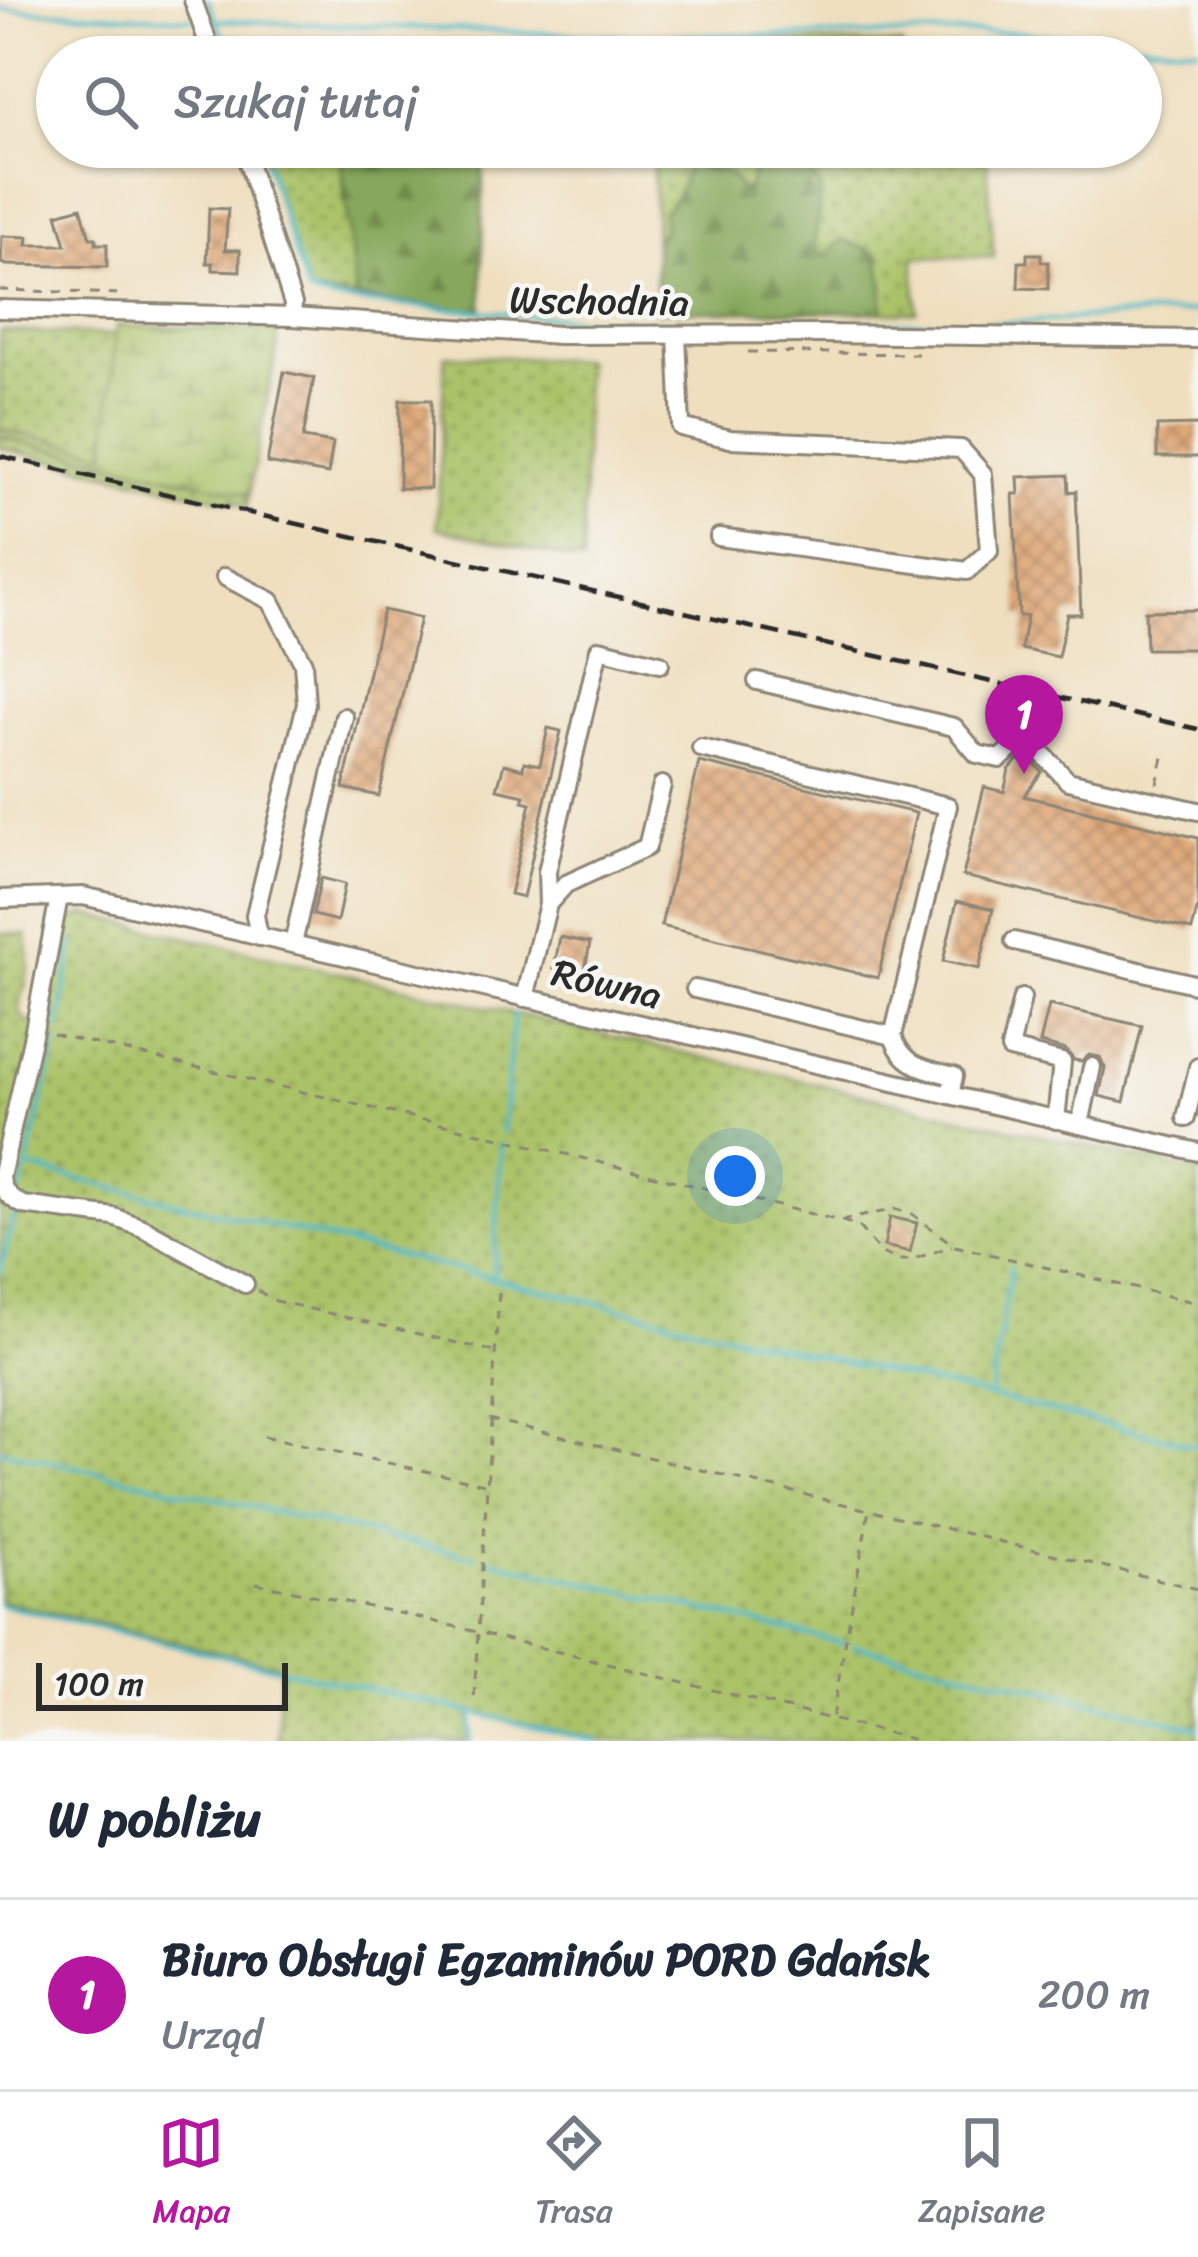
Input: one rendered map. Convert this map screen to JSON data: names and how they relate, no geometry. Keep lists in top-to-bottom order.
{
  "streets": {
    "street": ["Wschodnia", "Równa"]
  },
  "scale_bar": "100 m",
  "page": {
    "search": "Szukaj tutaj",
    "pins": "1",
    "scale": "100 m",
    "heading": "W pobliżu",
    "list": [
      {
        "mark": "1",
        "name": "Biuro Obsługi Egzaminów PORD Gdańsk",
        "note": "Urząd",
        "value": "200 m"
      }
    ],
    "nav": ["Mapa", "Trasa", "Zapisane"]
  }
}
